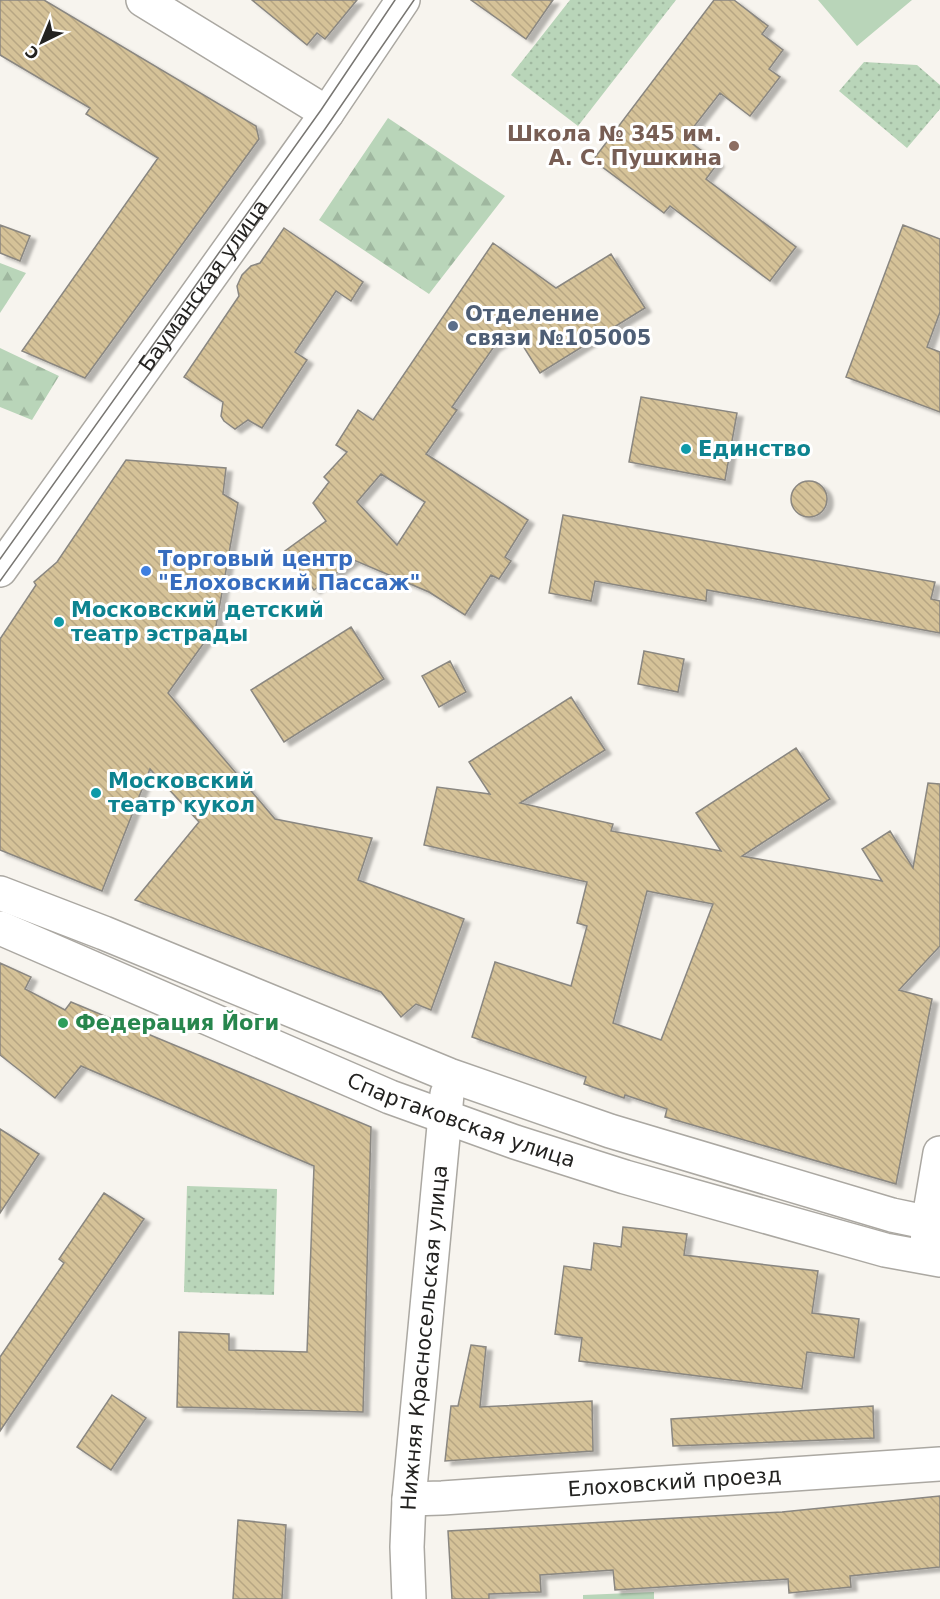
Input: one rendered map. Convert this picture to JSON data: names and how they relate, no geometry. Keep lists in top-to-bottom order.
{
  "streets": {
    "street": [
      "Бауманская улица",
      "Спартаковская улица",
      "Нижняя Красносельская улица",
      "Елоховский проезд"
    ]
  },
  "crossings": [
    ["Спартаковская улица", "Нижняя Красносельская улица"],
    ["Нижняя Красносельская улица", "Елоховский проезд"]
  ],
  "places": [
    "Школа № 345 им. А. С. Пушкина",
    "Отделение связи №105005",
    "Единство",
    "Торговый центр \"Елоховский Пассаж\"",
    "Московский детский театр эстрады",
    "Московский театр кукол",
    "Федерация Йоги"
  ],
  "north": "bottom left"
}
